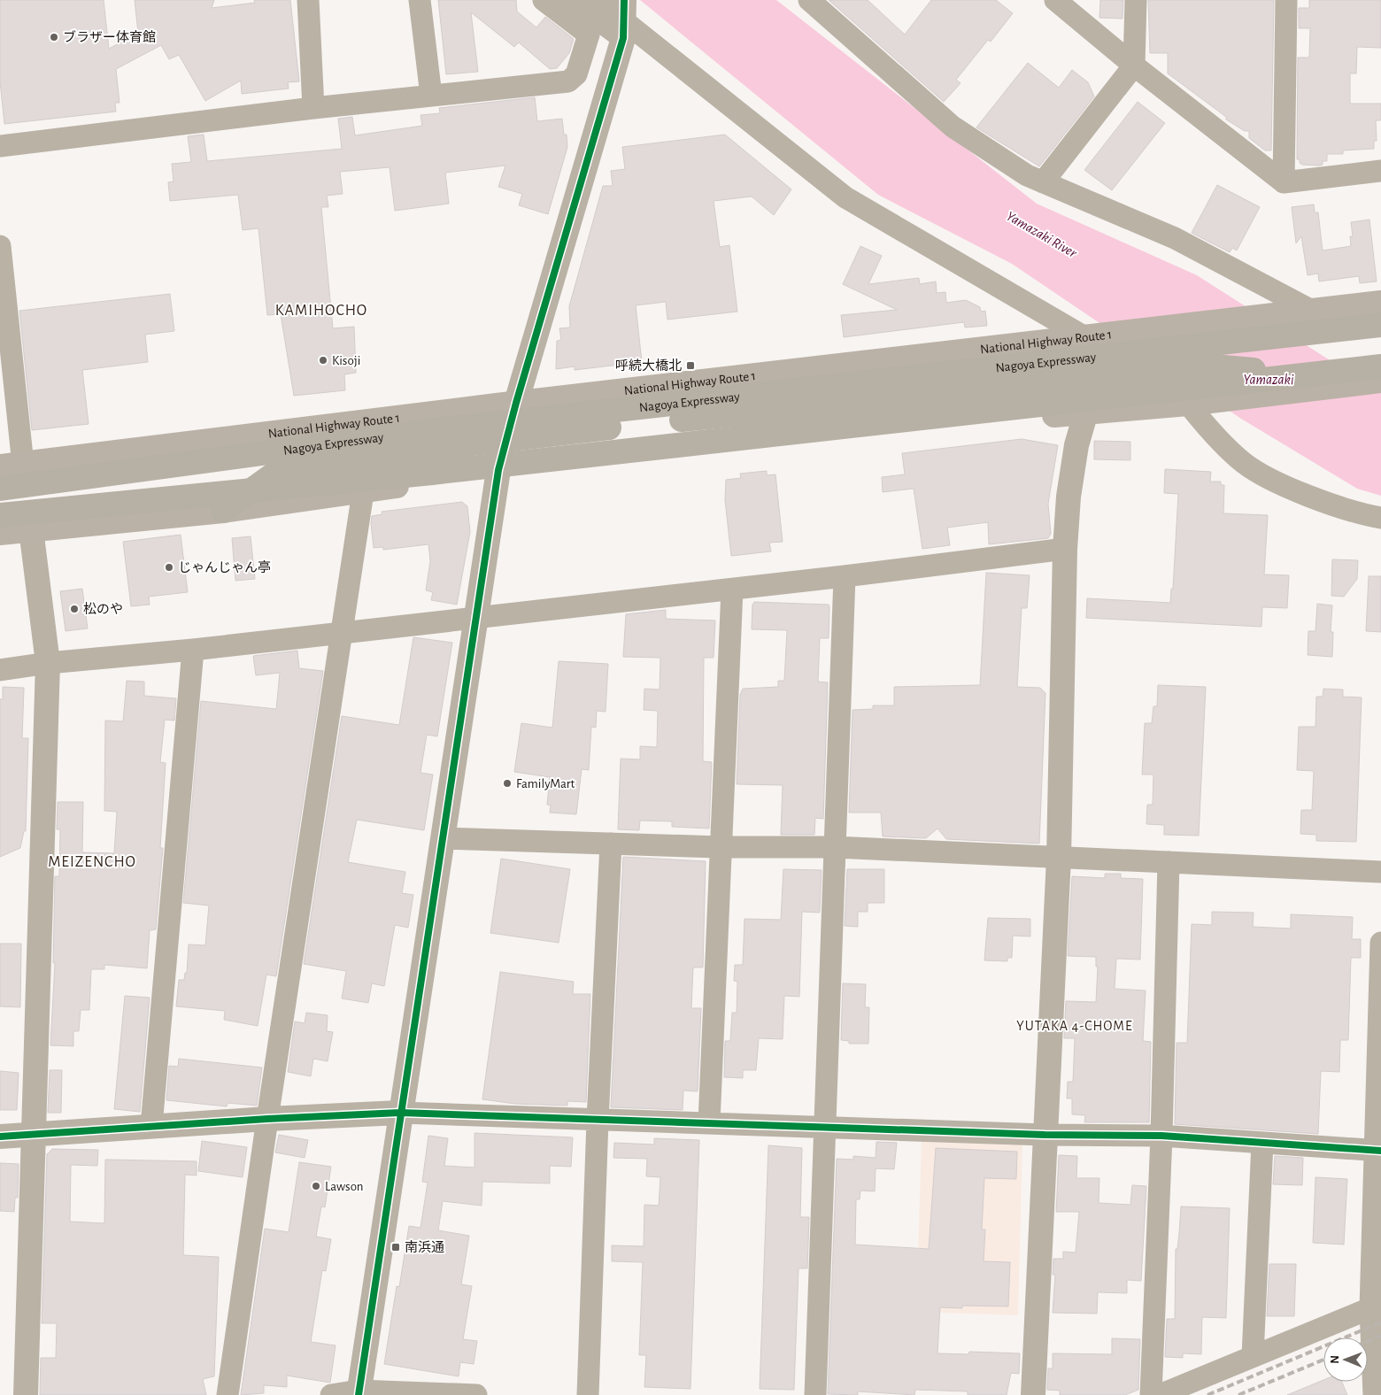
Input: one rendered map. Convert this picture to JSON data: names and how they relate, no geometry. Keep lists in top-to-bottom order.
{
  "streets": {
    "highway": ["National Highway Route 1", "Nagoya Expressway"]
  },
  "districts": ["KAMIHOCHO", "MEIZENCHO", "YUTAKA 4-CHOME"],
  "water": ["Yamazaki River", "Yamazaki"],
  "places": {
    "other": [
      "ブラザー体育館",
      "Kisoji",
      "じゃんじゃん亭",
      "松のや",
      "FamilyMart",
      "Lawson"
    ],
    "transit": ["呼続大橋北", "南浜通"]
  },
  "north": "left"
}
